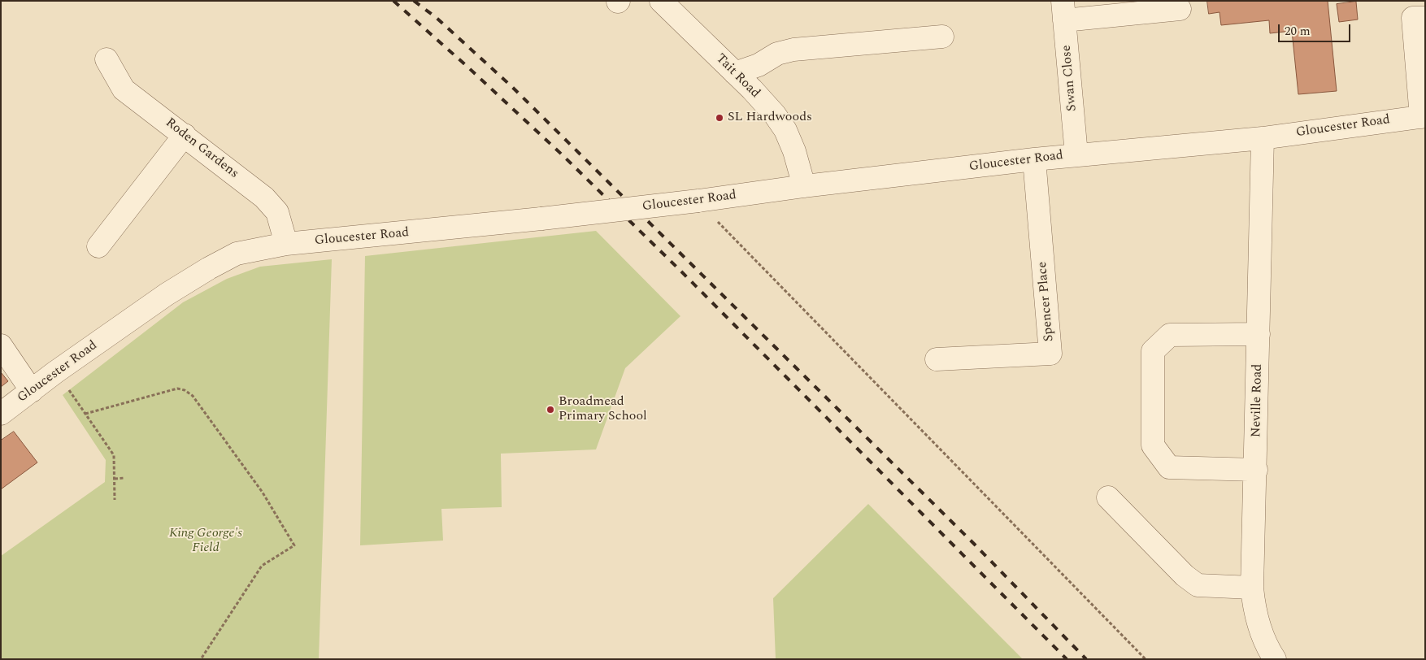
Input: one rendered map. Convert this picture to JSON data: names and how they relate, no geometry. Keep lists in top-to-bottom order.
{
  "streets": {
    "street": [
      "Tait Road",
      "Swan Close",
      "Gloucester Road",
      "Roden Gardens",
      "Spencer Place",
      "Neville Road"
    ]
  },
  "crossings": [
    ["Tait Road", "Gloucester Road"],
    ["Swan Close", "Gloucester Road"],
    ["Gloucester Road", "Roden Gardens"],
    ["Gloucester Road", "Spencer Place"],
    ["Gloucester Road", "Neville Road"]
  ],
  "parks": ["King George's Field"],
  "places": ["SL Hardwoods", "Broadmead Primary School"],
  "scale_bar": "20 m"
}
